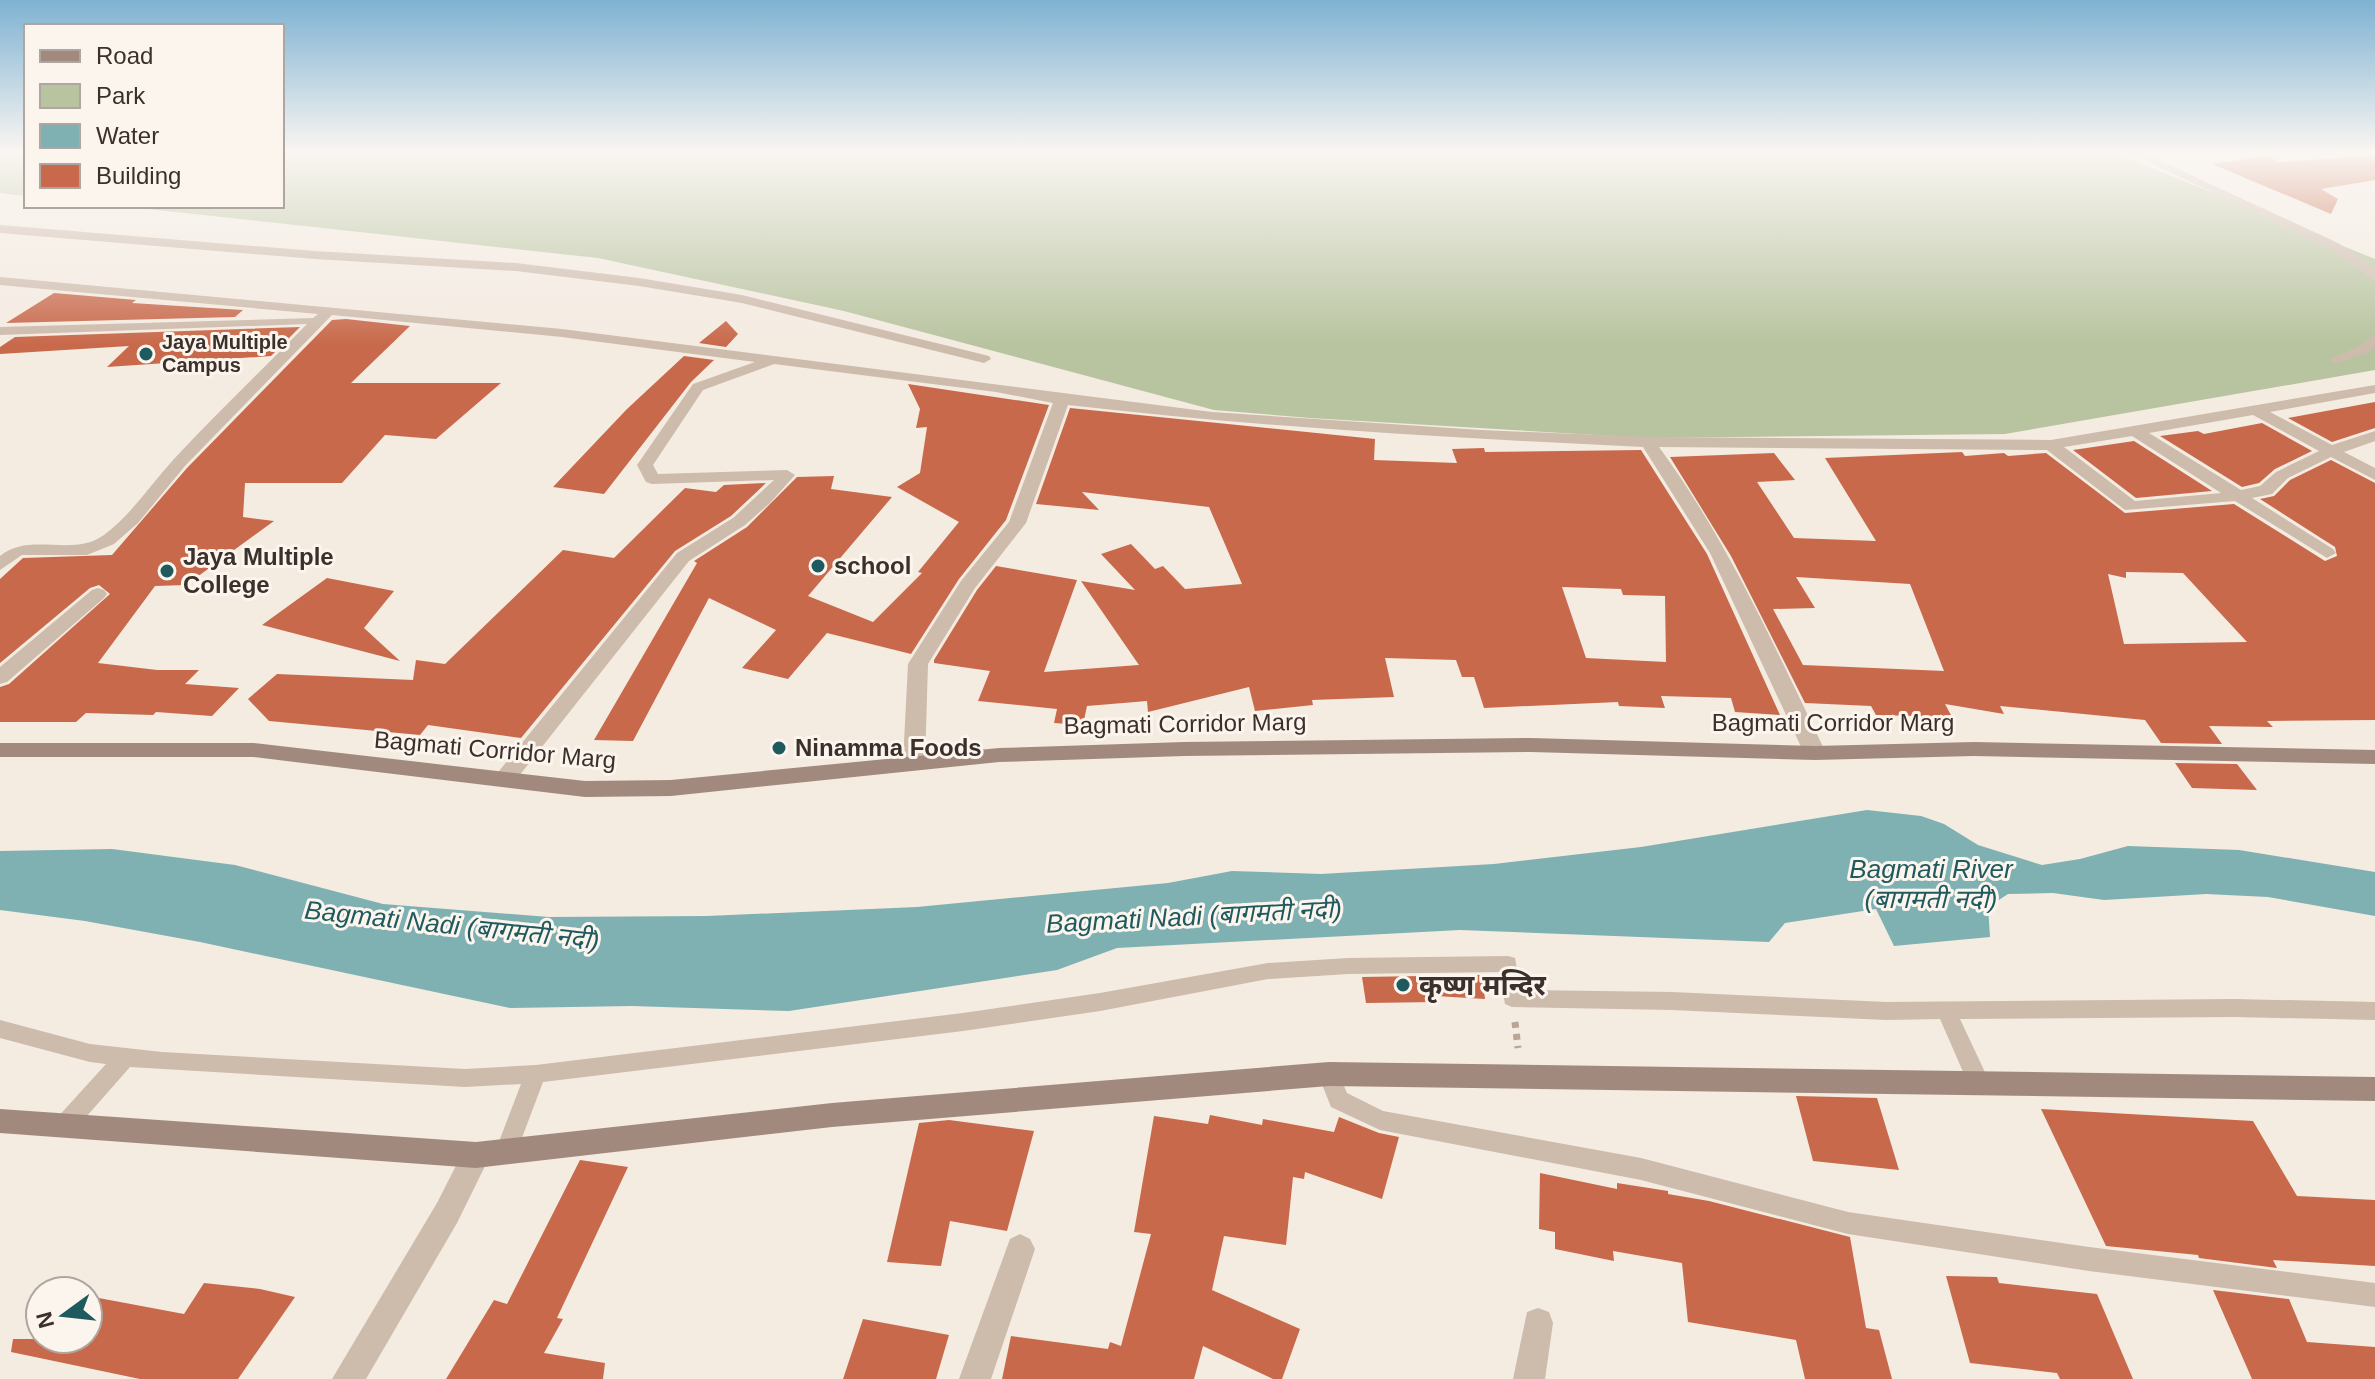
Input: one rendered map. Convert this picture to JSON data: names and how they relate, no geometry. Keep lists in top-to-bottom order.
{
  "streets": {
    "street": ["Bagmati Corridor Marg"]
  },
  "water": ["Bagmati River (बागमती नदी)", "Bagmati Nadi (बागमती नदी)"],
  "places": [
    "Jaya Multiple Campus",
    "school",
    "Jaya Multiple College",
    "Ninamma Foods",
    "कृष्ण मन्दिर"
  ],
  "legend": [
    "Road",
    "Park",
    "Water",
    "Building"
  ],
  "north": "left"
}
